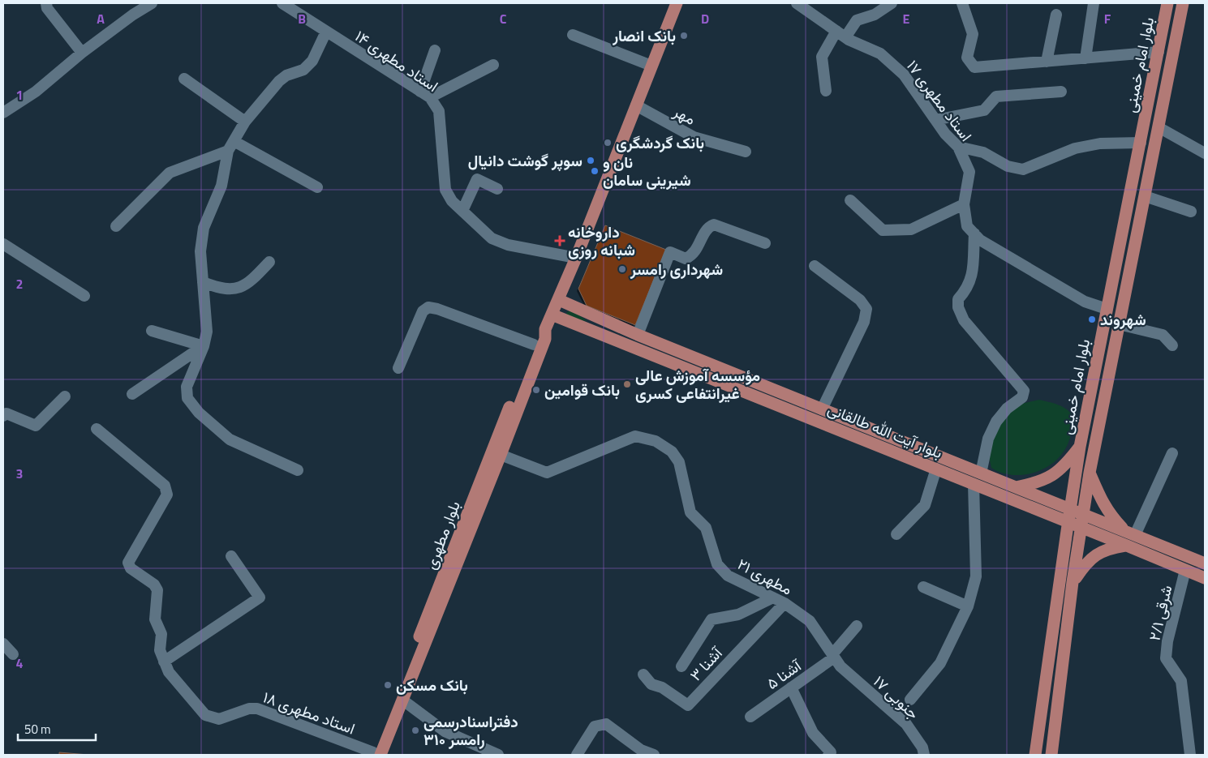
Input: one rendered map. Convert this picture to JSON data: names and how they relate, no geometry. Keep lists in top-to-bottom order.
{
  "streets": {
    "main road": ["بلوار امام خمینی", "بلوار آیت الله طالقانی", "بلوار مطهری"],
    "street": [
      "استاد مطهری ۱۴",
      "استاد مطهری ۱۷",
      "مهر",
      "مطهری ۲۱",
      "شرقی ۲/۱",
      "آشنا ۳",
      "آشنا ۵",
      "جنوبی ۱۷",
      "استاد مطهری ۱۸"
    ]
  },
  "crossings": [
    ["استاد مطهری ۱۴", "بلوار مطهری"],
    ["بلوار امام خمینی", "استاد مطهری ۱۷"],
    ["بلوار امام خمینی", "بلوار آیت الله طالقانی"],
    ["مهر", "بلوار مطهری"],
    ["بلوار آیت الله طالقانی", "بلوار مطهری"],
    ["بلوار آیت الله طالقانی", "شرقی ۲/۱"],
    ["بلوار مطهری", "مطهری ۲۱"],
    ["بلوار مطهری", "استاد مطهری ۱۸"],
    ["مطهری ۲۱", "آشنا ۳"],
    ["مطهری ۲۱", "آشنا ۵"],
    ["مطهری ۲۱", "جنوبی ۱۷"],
    ["آشنا ۵", "جنوبی ۱۷"]
  ],
  "places": {
    "other": [
      "بانک انصار",
      "بانک گردشگری",
      "سوپر گوشت دانیال",
      "نان و شیرینی سامان",
      "شهرداری رامسر",
      "شهروند",
      "مؤسسه آموزش عالی غیرانتفاعی کسری",
      "بانک قوامین",
      "بانک مسکن",
      "دفتراسنادرسمی ۳۱۰ رامسر"
    ],
    "health": ["داروخانه شبانه روزی"]
  },
  "scale_bar": "50 m",
  "grid": {
    "columns": [
      "A",
      "B",
      "C",
      "D",
      "E",
      "F"
    ],
    "rows": [
      "1",
      "2",
      "3",
      "4"
    ]
  }
}
